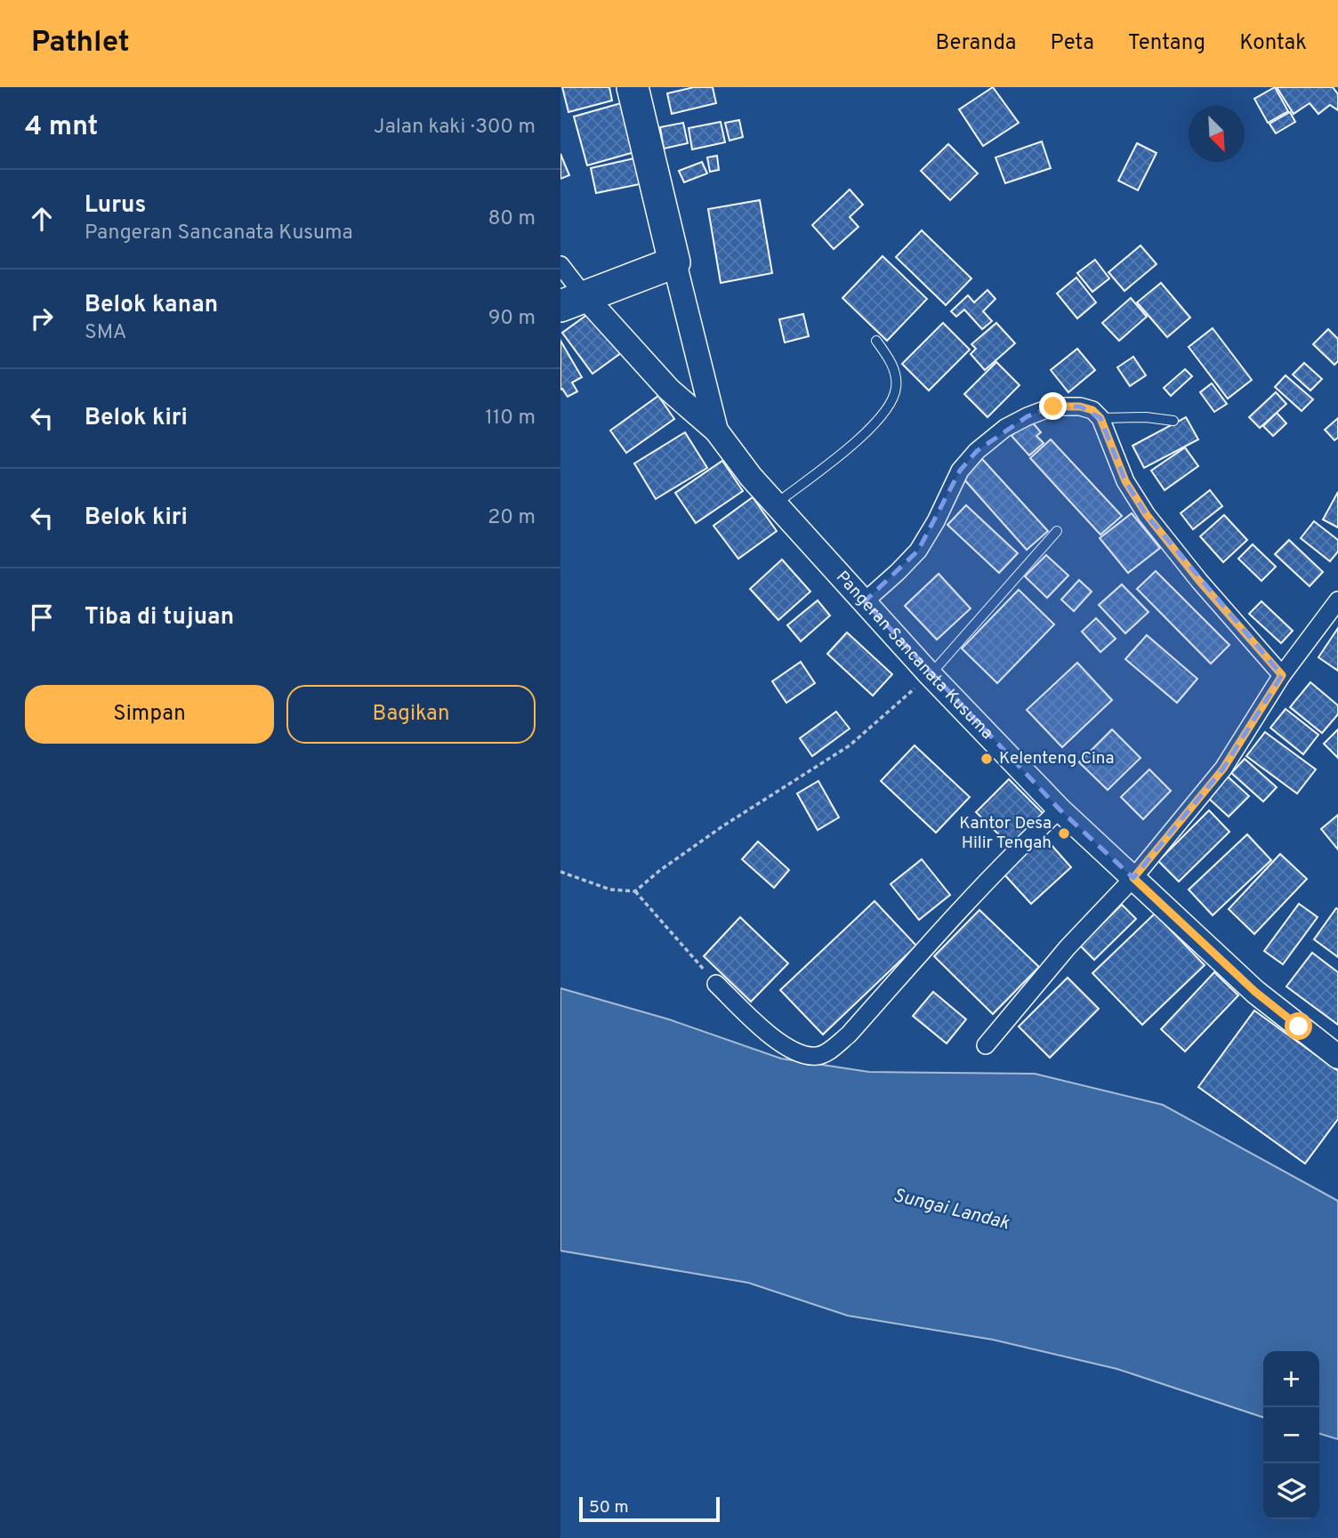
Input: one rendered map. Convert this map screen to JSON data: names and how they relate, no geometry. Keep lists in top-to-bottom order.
{
  "streets": {
    "street": ["Pangeran Sancanata Kusuma"]
  },
  "water": ["Sungai Landak"],
  "places": ["Kelenteng Cina", "Kantor Desa Hilir Tengah"],
  "scale_bar": "50 m",
  "north": "bottom right",
  "page": {
    "header": "Pathlet",
    "nav": [
      "Beranda",
      "Peta",
      "Tentang",
      "Kontak"
    ],
    "heading": ["4 mnt", "Jalan kaki · 300 m"],
    "list": [
      ["Lurus", "Pangeran Sancanata Kusuma", "80 m"],
      ["Belok kanan", "SMA", "90 m"],
      ["Belok kiri", "110 m"],
      ["Belok kiri", "20 m"],
      "Tiba di tujuan"
    ],
    "buttons": ["Simpan", "Bagikan"],
    "map_buttons": ["+", "−"],
    "scale": "50 m"
  }
}
